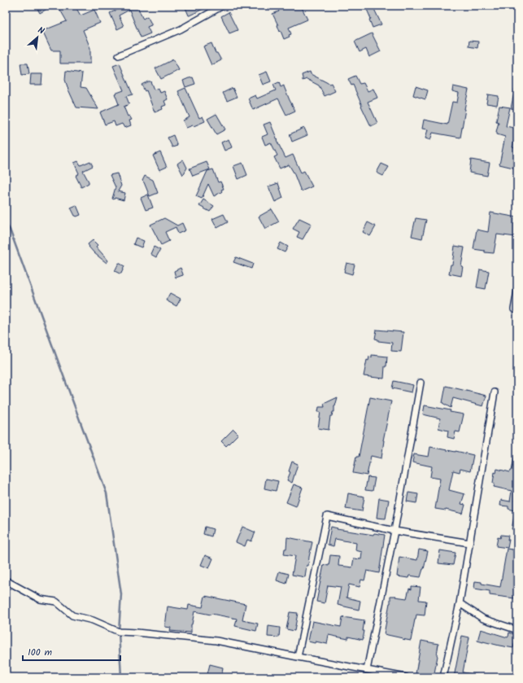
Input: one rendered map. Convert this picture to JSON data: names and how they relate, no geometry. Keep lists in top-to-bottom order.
{
  "scale_bar": "100 m",
  "north": "top right"
}
